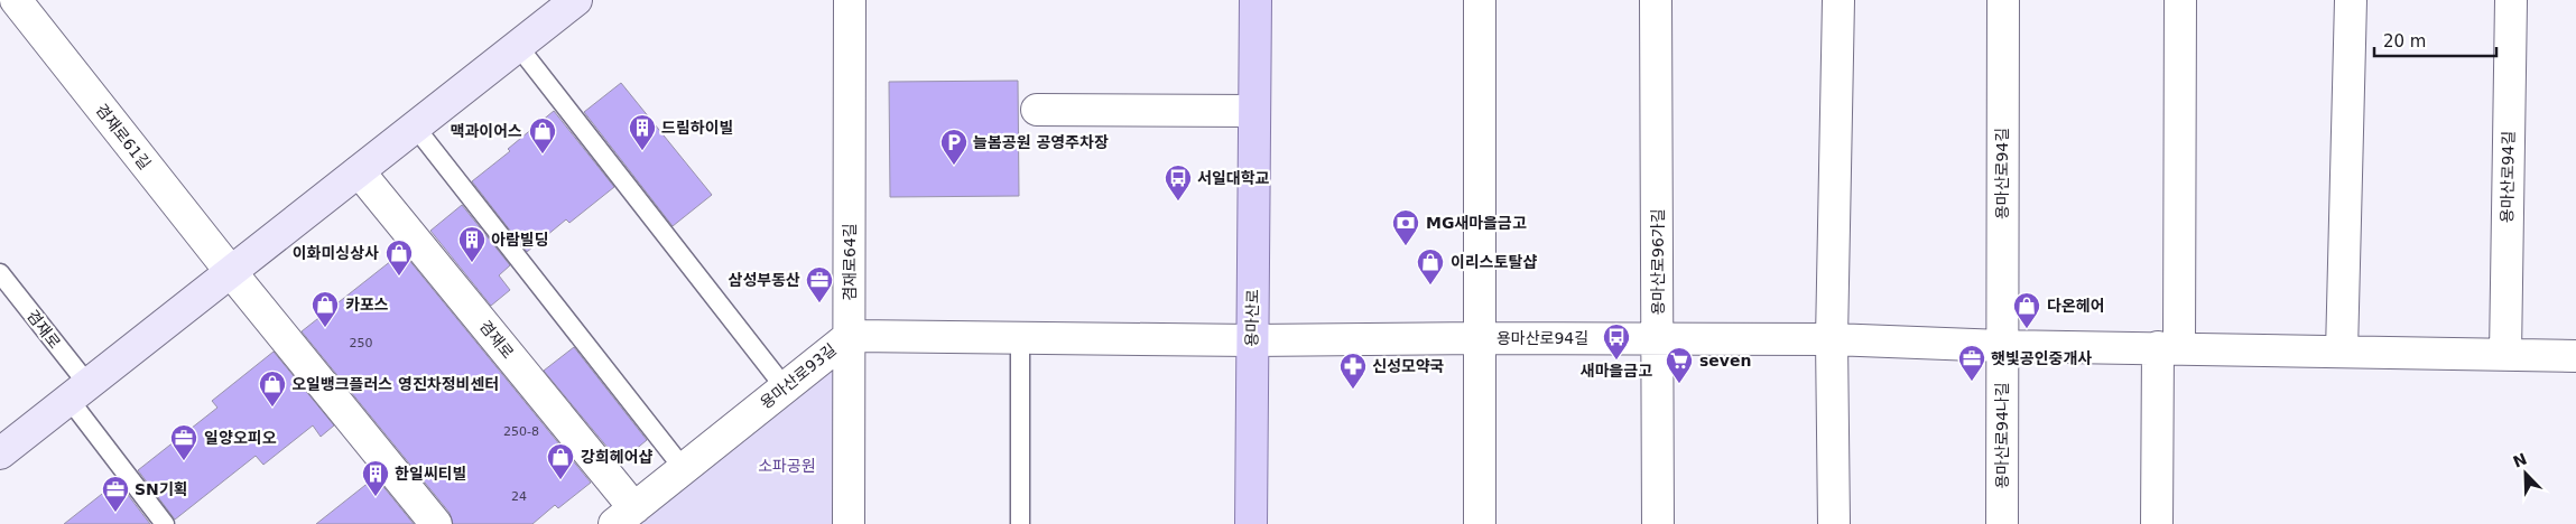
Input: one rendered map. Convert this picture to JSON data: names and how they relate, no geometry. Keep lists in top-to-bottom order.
{
  "streets": {
    "main road": ["용마산로"],
    "street": [
      "겸재로61길",
      "용마산로94길",
      "겸재로64길",
      "용마산로96가길",
      "겸재로",
      "용마산로93길",
      "용마산로94나길"
    ]
  },
  "crossings": [
    ["용마산로94길", "용마산로96가길"],
    ["용마산로94길", "용마산로"],
    ["용마산로94길", "용마산로93길"],
    ["용마산로94길", "용마산로94나길"],
    ["겸재로64길", "용마산로93길"],
    ["용마산로", "용마산로93길"],
    ["겸재로", "용마산로93길"]
  ],
  "parks": ["소파공원"],
  "places": {
    "building": ["드림하이빌", "아람빌딩", "한일씨티빌"],
    "shop": [
      "맥과이어스",
      "이화미싱상사",
      "이리스토탈샵",
      "카포스",
      "다온헤어",
      "오일뱅크플러스 영진차정비센터",
      "강희헤어샵"
    ],
    "parking": ["늘봄공원 공영주차장"],
    "bus stop": ["서일대학교", "새마을금고"],
    "bank": ["MG새마을금고"],
    "office": [
      "삼성부동산",
      "햇빛공인중개사",
      "일양오피오",
      "SN기획"
    ],
    "supermarket": ["seven"],
    "pharmacy": ["신성모약국"]
  },
  "house_numbers": ["250", "250-8", "24"],
  "scale_bar": "20 m",
  "north": "top left"
}
